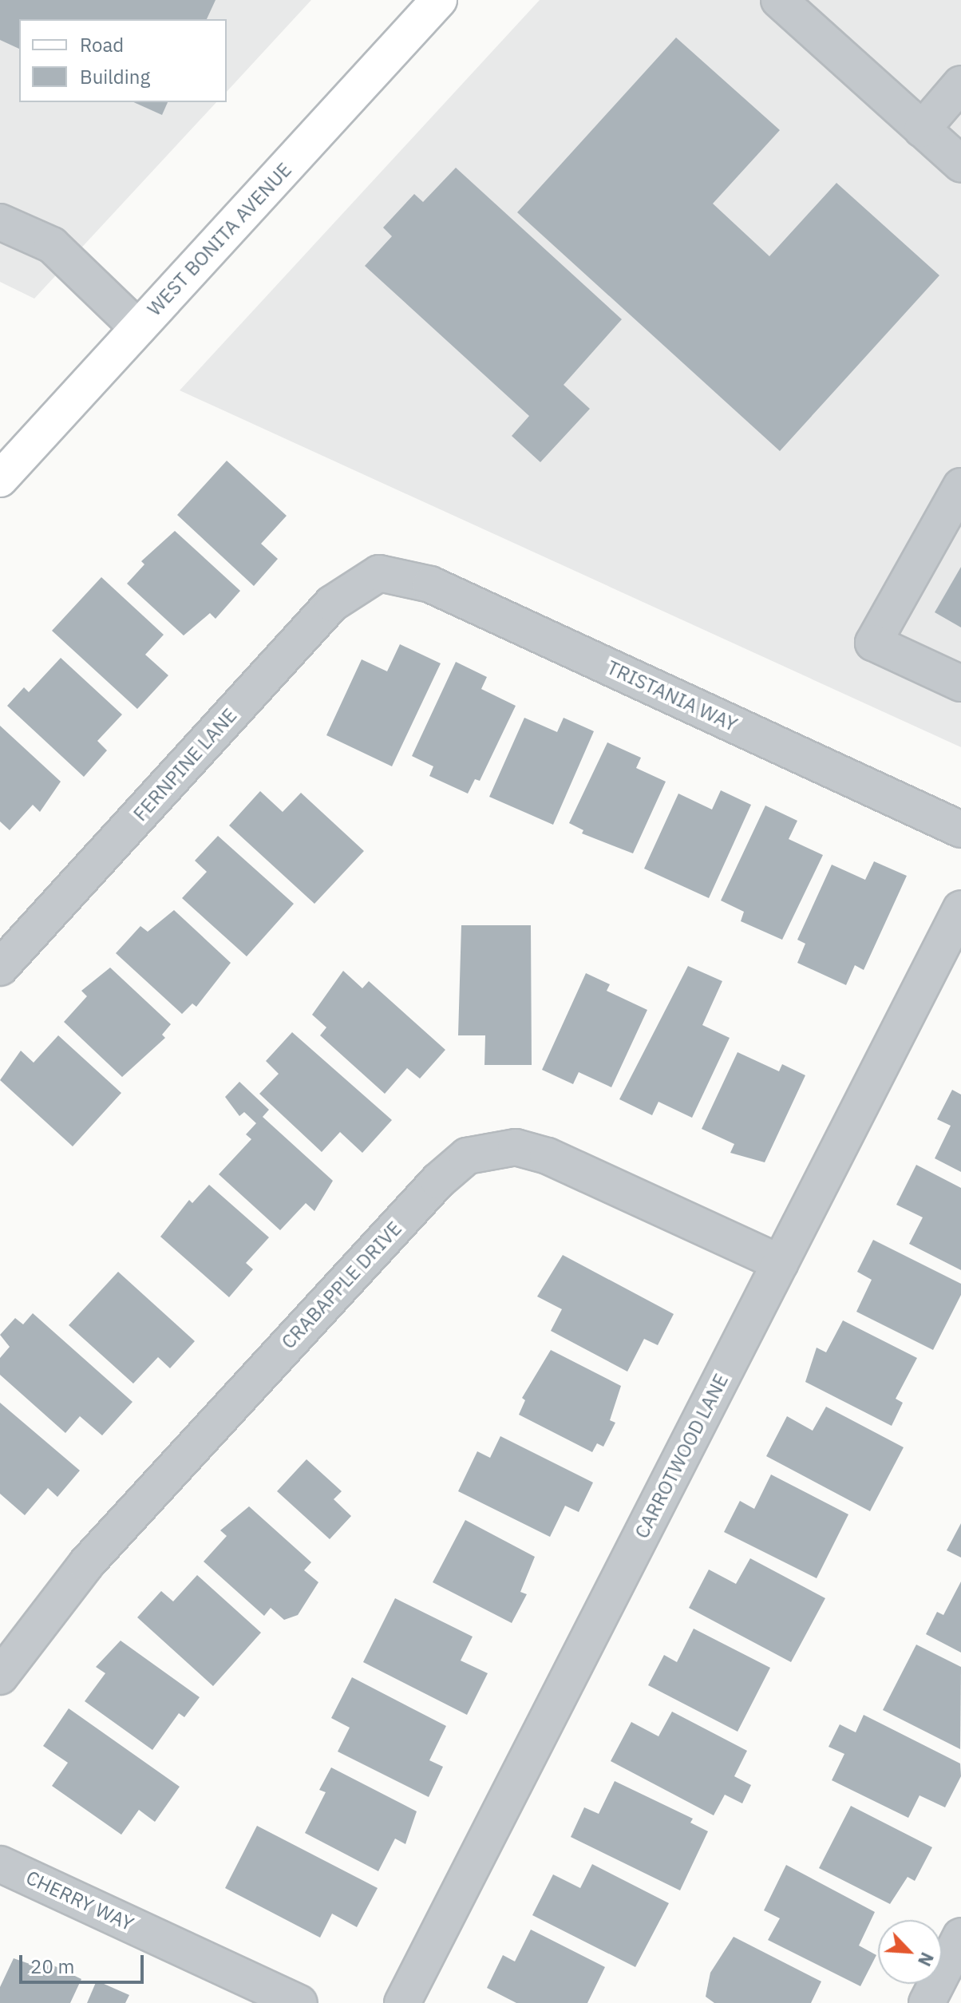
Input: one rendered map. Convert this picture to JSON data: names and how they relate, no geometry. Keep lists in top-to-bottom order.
{
  "streets": {
    "main road": ["WEST BONITA AVENUE"],
    "street": [
      "TRISTANIA WAY",
      "FERNPINE LANE",
      "CRABAPPLE DRIVE",
      "CARROTWOOD LANE",
      "CHERRY WAY"
    ]
  },
  "crossings": [
    ["TRISTANIA WAY", "FERNPINE LANE"],
    ["CRABAPPLE DRIVE", "CARROTWOOD LANE"]
  ],
  "legend": ["Road", "Building"],
  "scale_bar": "20 m",
  "north": "bottom right"
}
